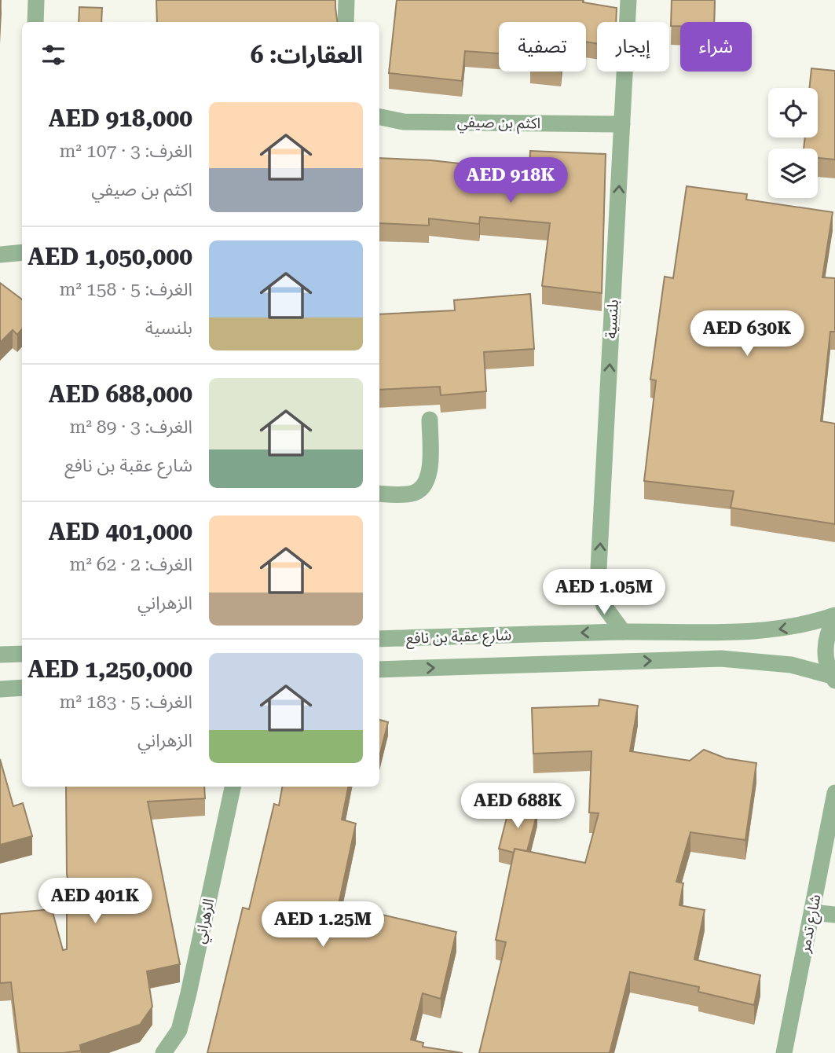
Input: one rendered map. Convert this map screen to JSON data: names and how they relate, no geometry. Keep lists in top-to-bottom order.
{
  "streets": {
    "street": [
      "اكثم بن صيفي",
      "بلنسية",
      "شارع عقبة بن نافع",
      "الزهراني",
      "شارع تدمر"
    ]
  },
  "crossings": [
    ["اكثم بن صيفي", "بلنسية"],
    ["بلنسية", "شارع عقبة بن نافع"]
  ],
  "one_way": ["بلنسية"],
  "page": {
    "chip": ["شراء", "إيجار", "تصفية"],
    "heading": "العقارات: 6",
    "list": [
      {
        "name": "AED 918,000",
        "note": "الغرف: 3 · 107 m² · اكثم بن صيفي"
      },
      {
        "name": "AED 1,050,000",
        "note": "الغرف: 5 · 158 m² · بلنسية"
      },
      {
        "name": "AED 688,000",
        "note": "الغرف: 3 · 89 m² · شارع عقبة بن نافع"
      },
      {
        "name": "AED 401,000",
        "note": "الغرف: 2 · 62 m² · الزهراني"
      },
      {
        "name": "AED 1,250,000",
        "note": "الغرف: 5 · 183 m² · الزهراني"
      }
    ],
    "price": [
      "AED 918K",
      "AED 630K",
      "AED 1.05M",
      "AED 688K",
      "AED 401K",
      "AED 1.25M"
    ]
  }
}
